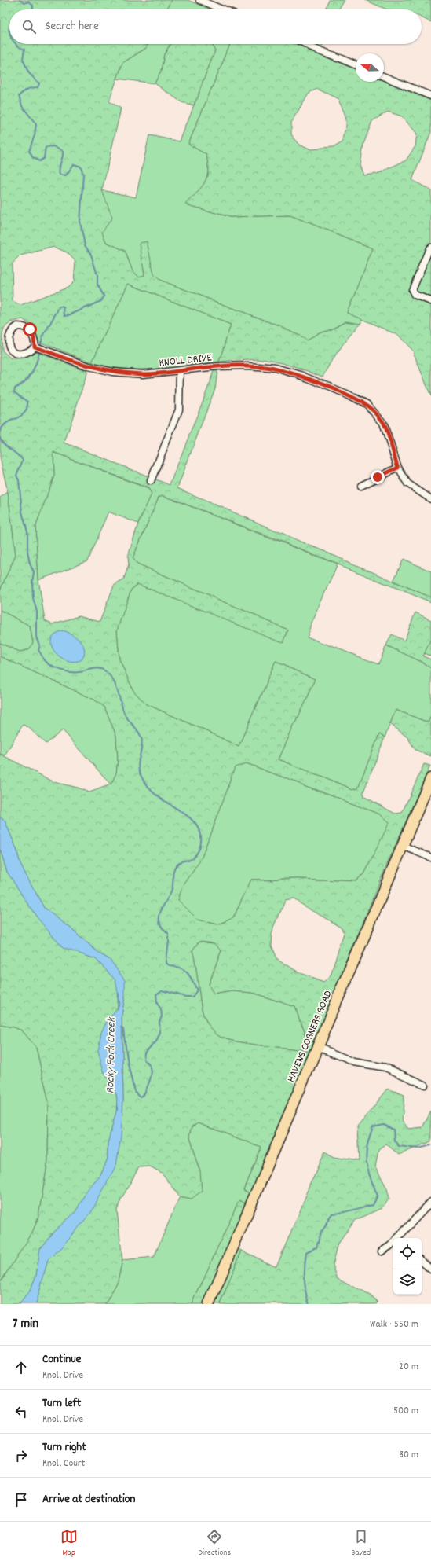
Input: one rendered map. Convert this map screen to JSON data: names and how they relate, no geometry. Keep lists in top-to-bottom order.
{
  "streets": {
    "main road": ["HAVENS CORNERS ROAD"],
    "street": ["KNOLL DRIVE"]
  },
  "water": ["Rocky Fork Creek"],
  "north": "left",
  "page": {
    "search": "Search here",
    "heading": ["7 min", "Walk · 550 m"],
    "list": [
      ["Continue", "Knoll Drive", "20 m"],
      ["Turn left", "Knoll Drive", "500 m"],
      ["Turn right", "Knoll Court", "30 m"],
      "Arrive at destination"
    ],
    "nav": ["Map", "Directions", "Saved"]
  }
}
